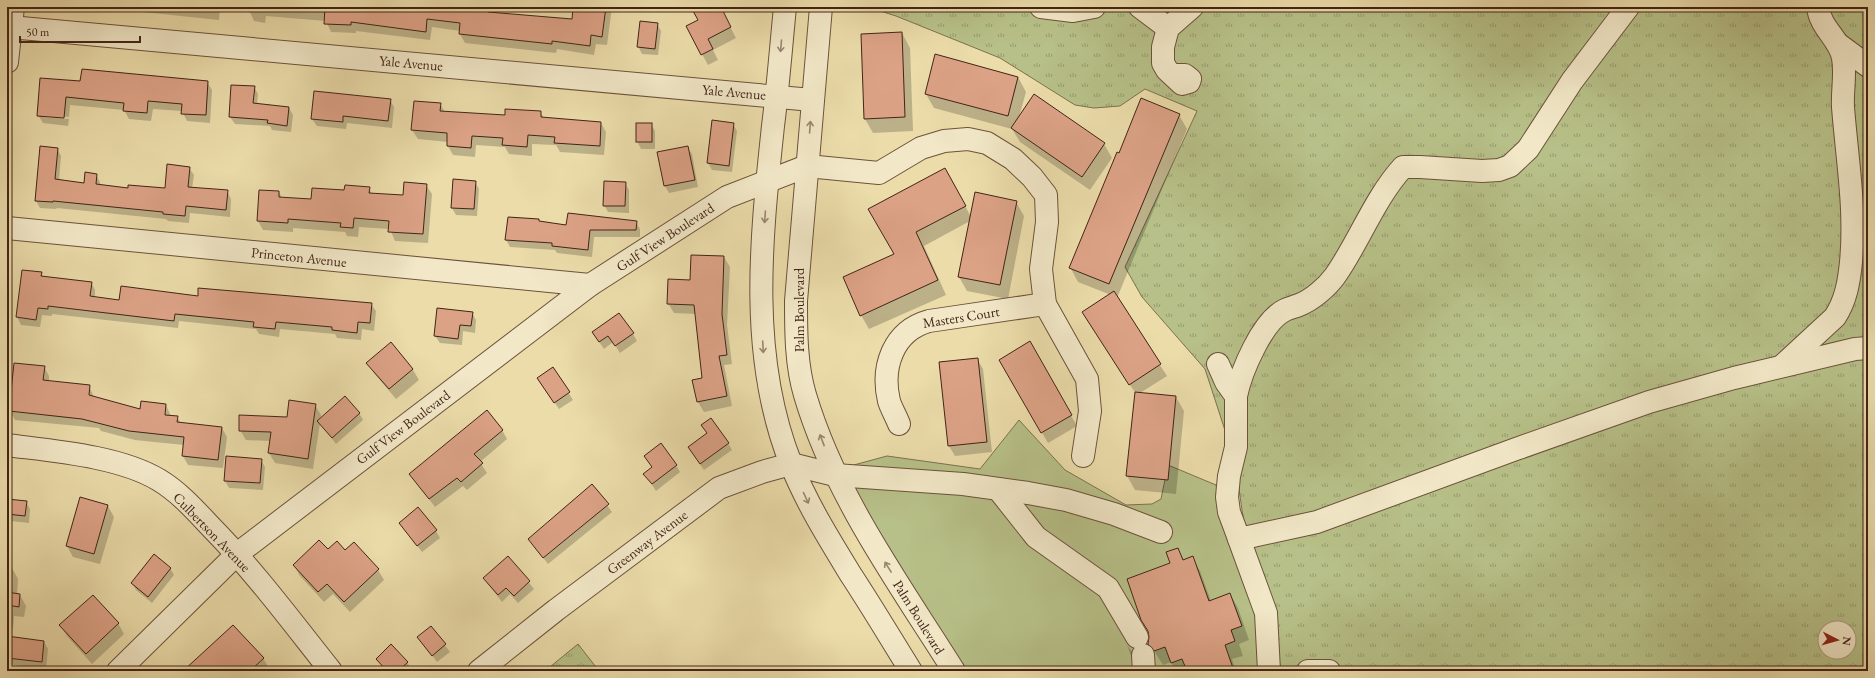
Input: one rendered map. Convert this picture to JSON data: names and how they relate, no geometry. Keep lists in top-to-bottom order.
{
  "streets": {
    "street": [
      "Yale Avenue",
      "Gulf View Boulevard",
      "Princeton Avenue",
      "Palm Boulevard",
      "Masters Court",
      "Culbertson Avenue",
      "Greenway Avenue"
    ]
  },
  "crossings": [
    ["Yale Avenue", "Palm Boulevard"],
    ["Gulf View Boulevard", "Princeton Avenue"],
    ["Gulf View Boulevard", "Palm Boulevard"],
    ["Gulf View Boulevard", "Masters Court"],
    ["Gulf View Boulevard", "Culbertson Avenue"],
    ["Palm Boulevard", "Greenway Avenue"]
  ],
  "scale_bar": "50 m",
  "north": "right"
}
